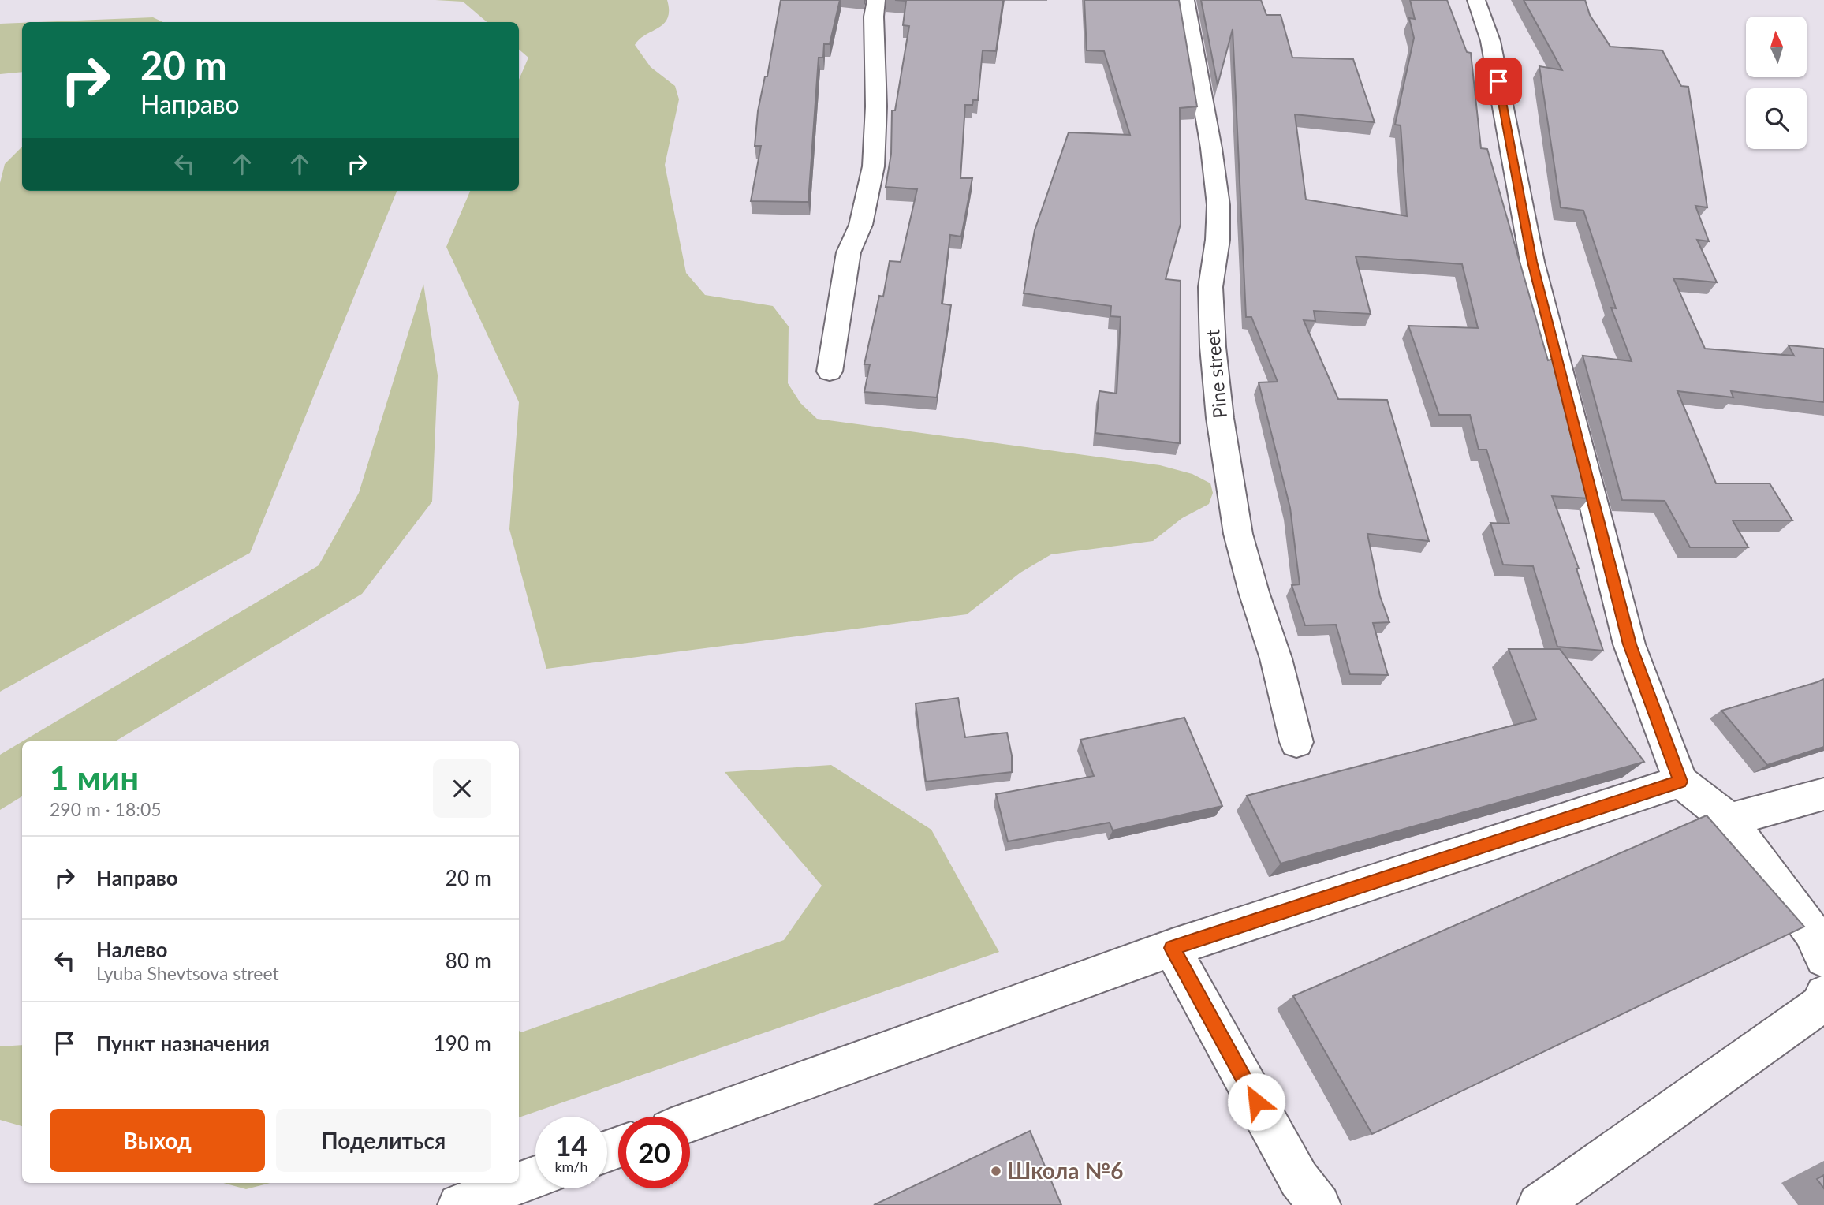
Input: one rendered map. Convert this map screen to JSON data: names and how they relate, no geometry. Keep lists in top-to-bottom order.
{
  "streets": {
    "street": ["Pine street"]
  },
  "places": ["Школа №6"],
  "north": "top",
  "page": {
    "turn": ["20 m", "Направо"],
    "heading": ["1 мин", "290 m · 18:05"],
    "list": [
      {
        "name": "Направо",
        "value": "20 m"
      },
      {
        "name": "Налево",
        "note": "Lyuba Shevtsova street",
        "value": "80 m"
      },
      {
        "name": "Пункт назначения",
        "value": "190 m"
      }
    ],
    "buttons": ["Выход", "Поделиться"],
    "speed": "14 km/h",
    "limit": "20"
  }
}
